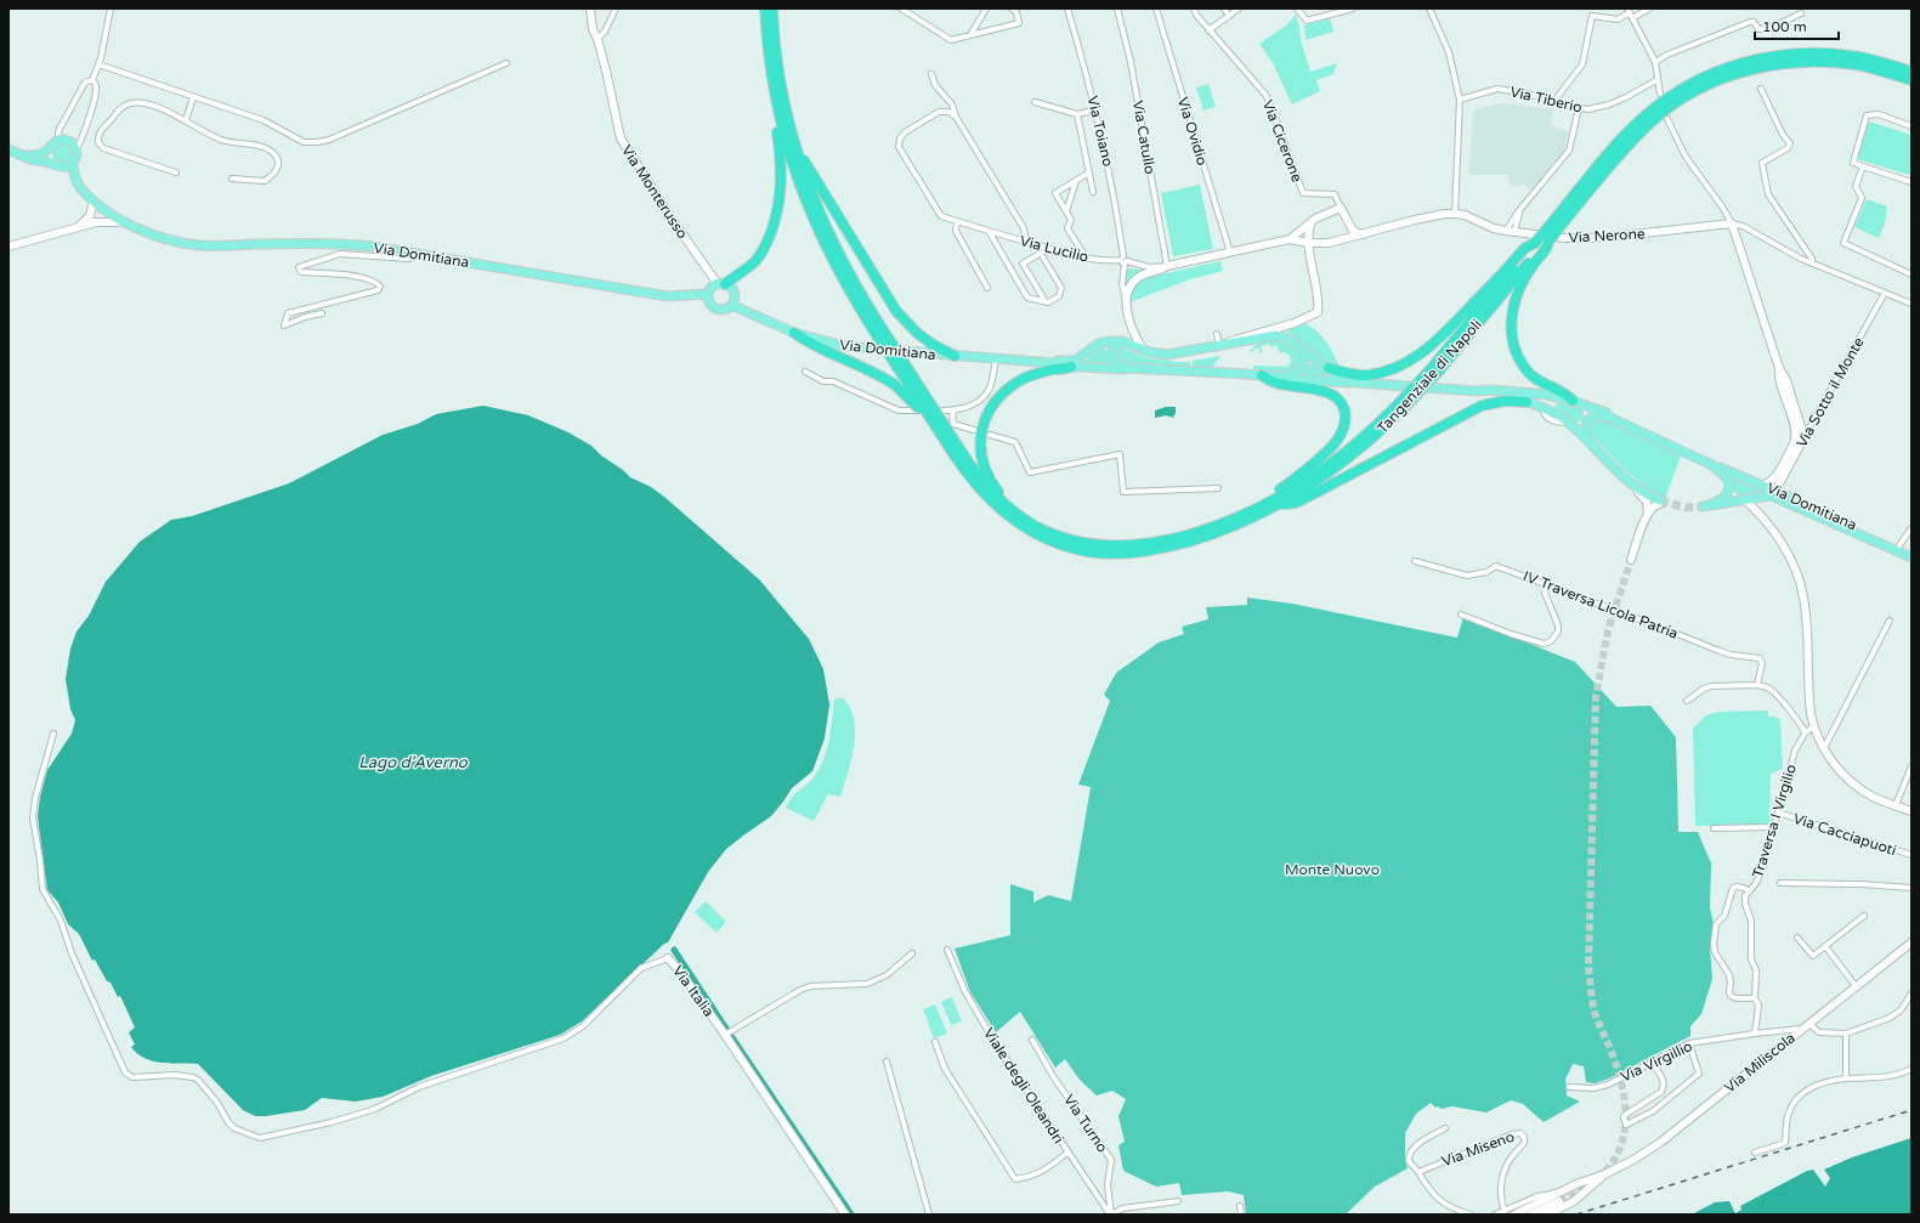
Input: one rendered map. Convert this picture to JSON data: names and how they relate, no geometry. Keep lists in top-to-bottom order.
{
  "streets": {
    "highway": ["Tangenziale di Napoli"],
    "main road": ["Via Domitiana"],
    "street": [
      "Via Tiberio",
      "Via Toiano",
      "Via Ovidio",
      "Via Catullo",
      "Via Cicerone",
      "Via Monterusso",
      "Via Nerone",
      "Via Lucilio",
      "Via Sotto il Monte",
      "IV Traversa Licola Patria",
      "Traversa I Virgilio",
      "Via Cacciapuoti",
      "Via Italia",
      "Via Virgillio",
      "Via Miliscola",
      "Viale degli Oleandri",
      "Via Turno",
      "Via Miseno"
    ]
  },
  "crossings": [
    ["Via Toiano", "Via Lucilio"],
    ["Via Catullo", "Via Lucilio"],
    ["Via Monterusso", "Via Domitiana"],
    ["Via Domitiana", "Via Sotto il Monte"],
    ["Traversa I Virgilio", "Via Cacciapuoti"],
    ["Traversa I Virgilio", "Via Virgillio"],
    ["Via Virgillio", "Via Miliscola"],
    ["Viale degli Oleandri", "Via Turno"]
  ],
  "water": ["Lago d'Averno"],
  "parks": ["Monte Nuovo"],
  "scale_bar": "100 m"
}
